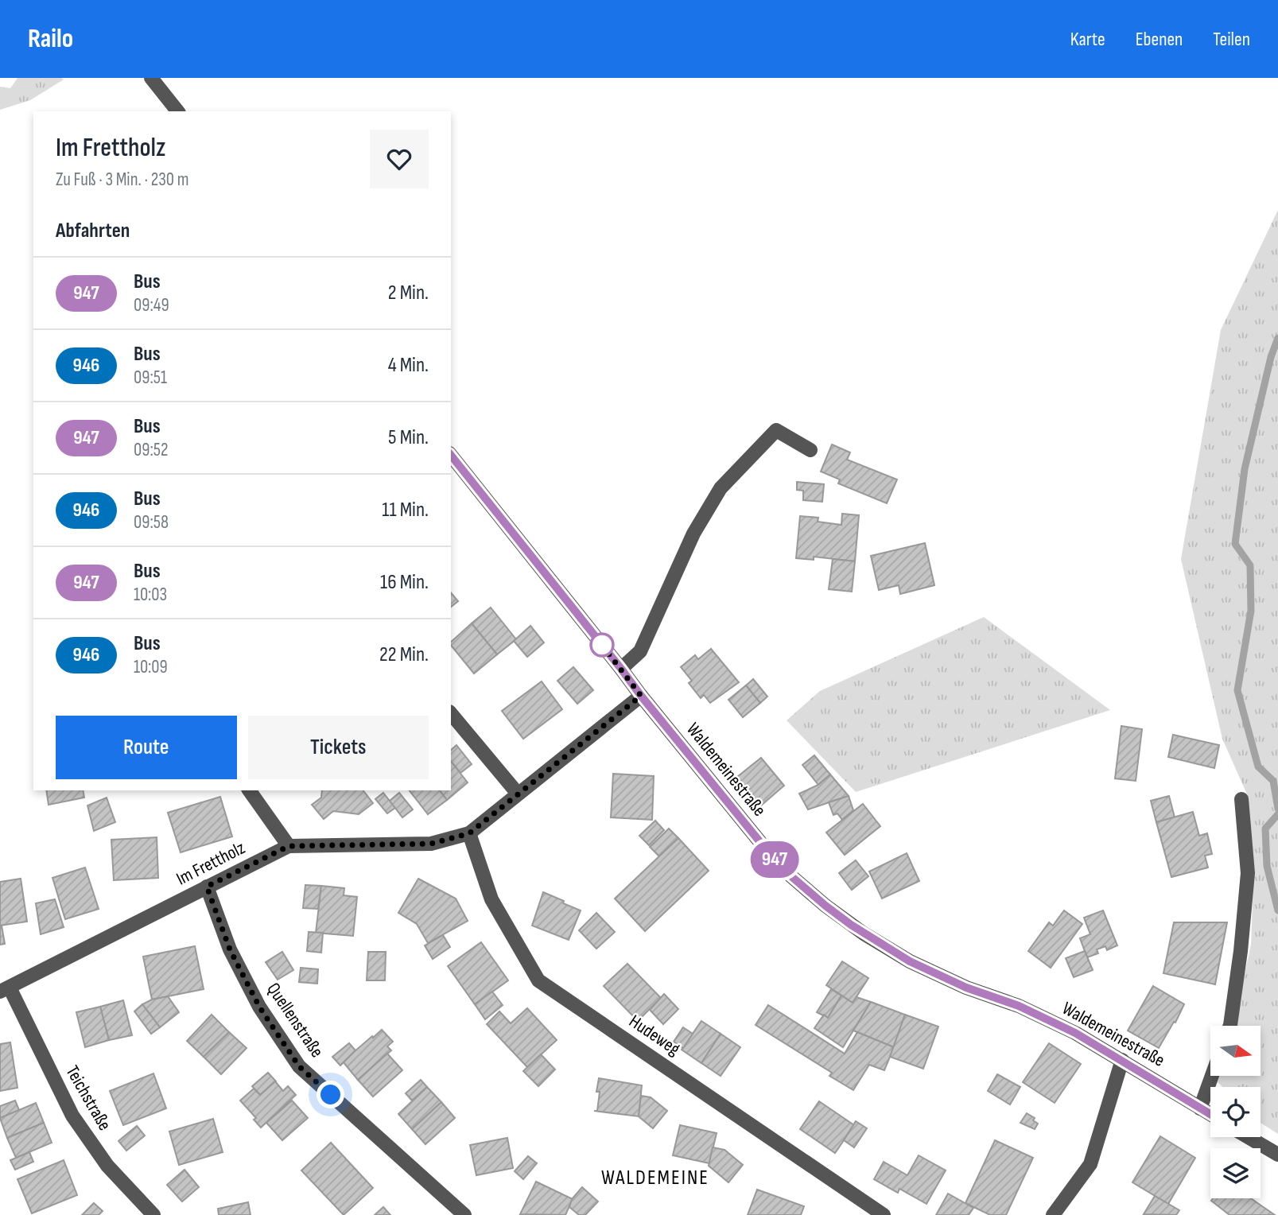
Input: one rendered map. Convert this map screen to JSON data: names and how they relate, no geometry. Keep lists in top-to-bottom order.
{
  "streets": {
    "street": [
      "Waldemeinestraße",
      "Im Frettholz",
      "Quellenstraße",
      "Hudeweg",
      "Teichstraße"
    ]
  },
  "crossings": [
    ["Waldemeinestraße", "Im Frettholz"],
    ["Im Frettholz", "Quellenstraße"],
    ["Im Frettholz", "Hudeweg"],
    ["Im Frettholz", "Teichstraße"]
  ],
  "districts": ["WALDEMEINE"],
  "lines": ["bus line 947"],
  "north": "right",
  "page": {
    "header": "Railo",
    "nav": ["Karte", "Ebenen", "Teilen"],
    "on_map": "947",
    "heading": [
      ["Im Frettholz", "Zu Fuß · 3 Min. · 230 m"],
      "Abfahrten"
    ],
    "list": [
      {
        "mark": "947",
        "name": "Bus",
        "note": "09:49",
        "value": "2 Min."
      },
      {
        "mark": "946",
        "name": "Bus",
        "note": "09:51",
        "value": "4 Min."
      },
      {
        "mark": "947",
        "name": "Bus",
        "note": "09:52",
        "value": "5 Min."
      },
      {
        "mark": "946",
        "name": "Bus",
        "note": "09:58",
        "value": "11 Min."
      },
      {
        "mark": "947",
        "name": "Bus",
        "note": "10:03",
        "value": "16 Min."
      },
      {
        "mark": "946",
        "name": "Bus",
        "note": "10:09",
        "value": "22 Min."
      }
    ],
    "buttons": ["Route", "Tickets"]
  }
}
